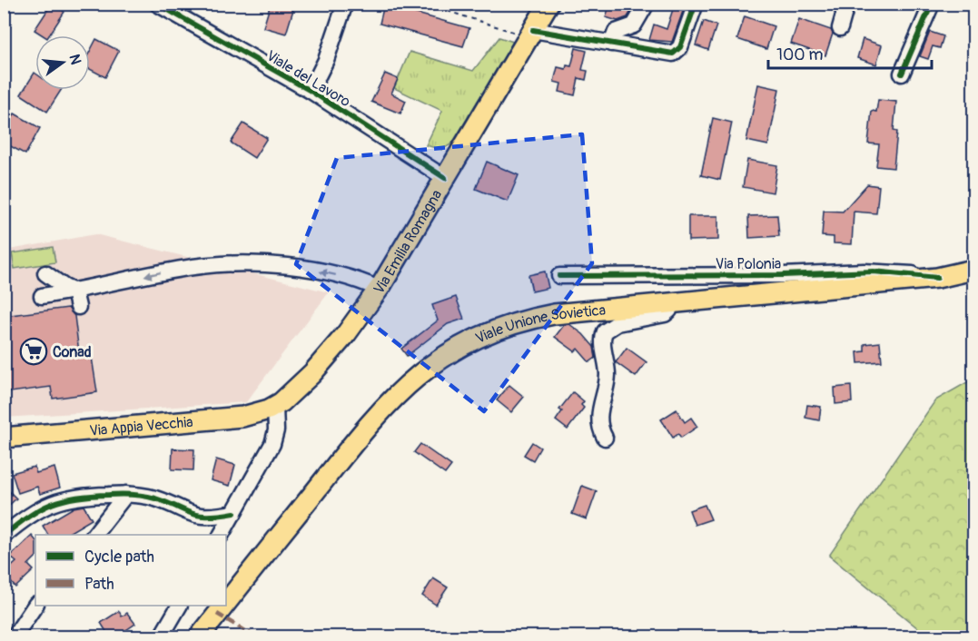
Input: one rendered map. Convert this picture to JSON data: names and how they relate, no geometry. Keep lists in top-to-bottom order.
{
  "streets": {
    "main road": ["Via Emilia Romagna", "Viale Unione Sovietica", "Via Appia Vecchia"],
    "street": ["Viale del Lavoro", "Via Polonia"]
  },
  "crossings": [
    ["Viale del Lavoro", "Via Emilia Romagna"],
    ["Via Emilia Romagna", "Via Appia Vecchia"],
    ["Via Polonia", "Viale Unione Sovietica"]
  ],
  "places": {
    "supermarket": ["Conad"]
  },
  "legend": ["Cycle path", "Path"],
  "scale_bar": "100 m",
  "north": "right"
}
